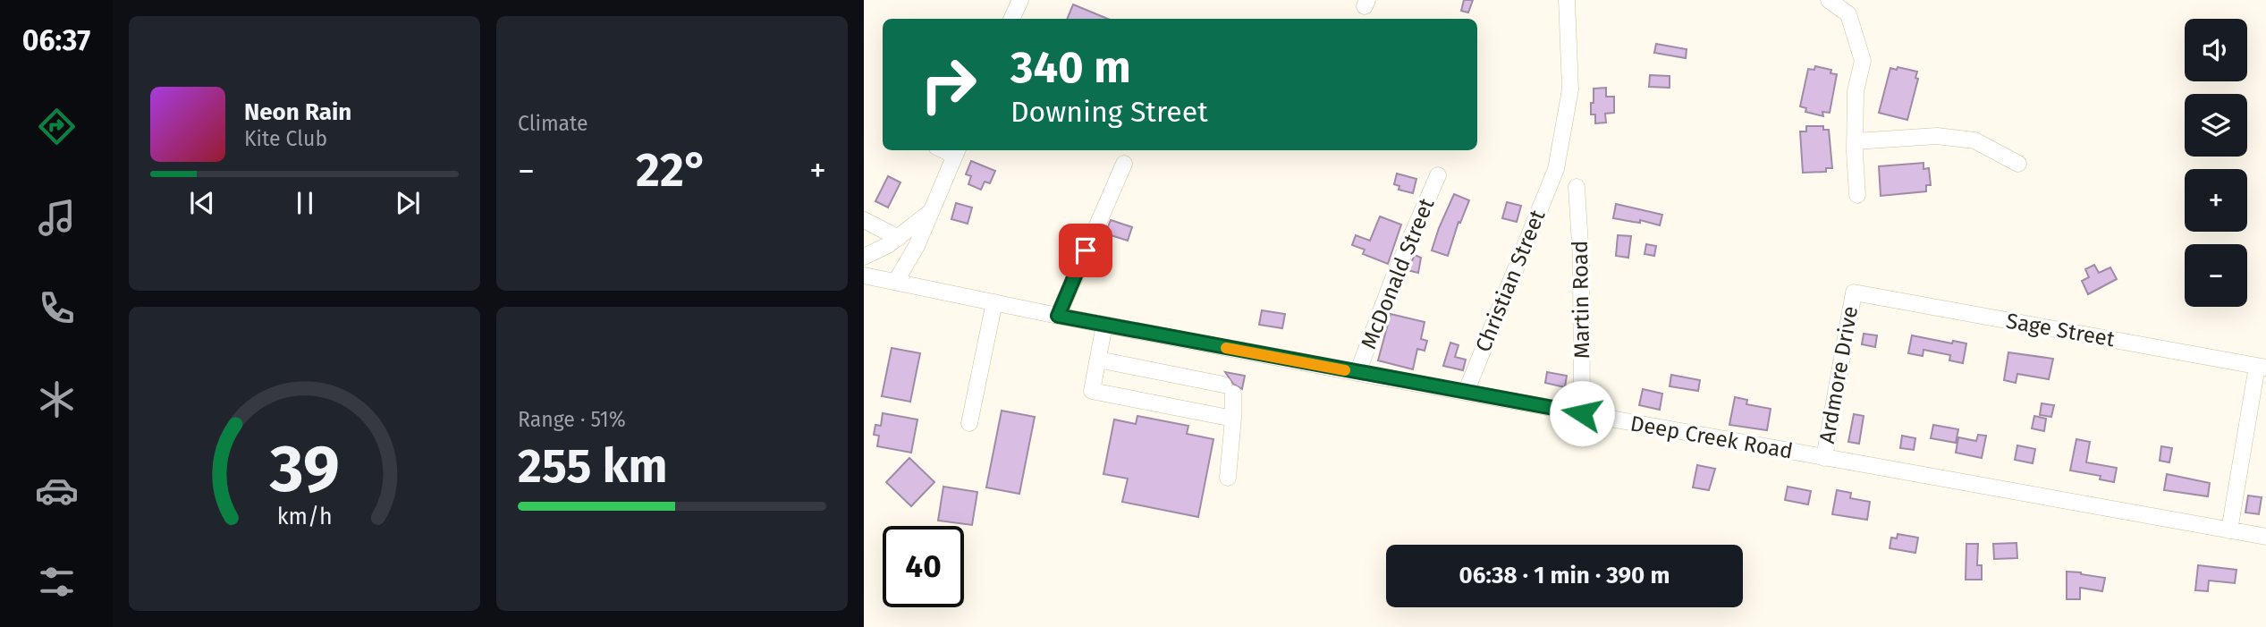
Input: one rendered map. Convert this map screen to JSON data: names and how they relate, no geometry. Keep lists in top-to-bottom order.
{
  "streets": {
    "street": [
      "McDonald Street",
      "Christian Street",
      "Martin Road",
      "Sage Street",
      "Ardmore Drive",
      "Deep Creek Road"
    ]
  },
  "crossings": [
    ["McDonald Street", "Deep Creek Road"],
    ["Christian Street", "Deep Creek Road"],
    ["Martin Road", "Deep Creek Road"],
    ["Sage Street", "Ardmore Drive"],
    ["Ardmore Drive", "Deep Creek Road"]
  ],
  "page": {
    "tabs": "06:37",
    "tile": [
      "Climate",
      ["Range · 51%", "255 km"]
    ],
    "map_buttons": ["+", "−"],
    "turn": ["340 m", "Downing Street"],
    "song": ["Neon Rain", "Kite Club"],
    "heat": ["−", "22°", "+"],
    "limit": "40",
    "trip": "06:38 · 1 min · 390 m",
    "gauge": ["39", "km/h"]
  }
}
